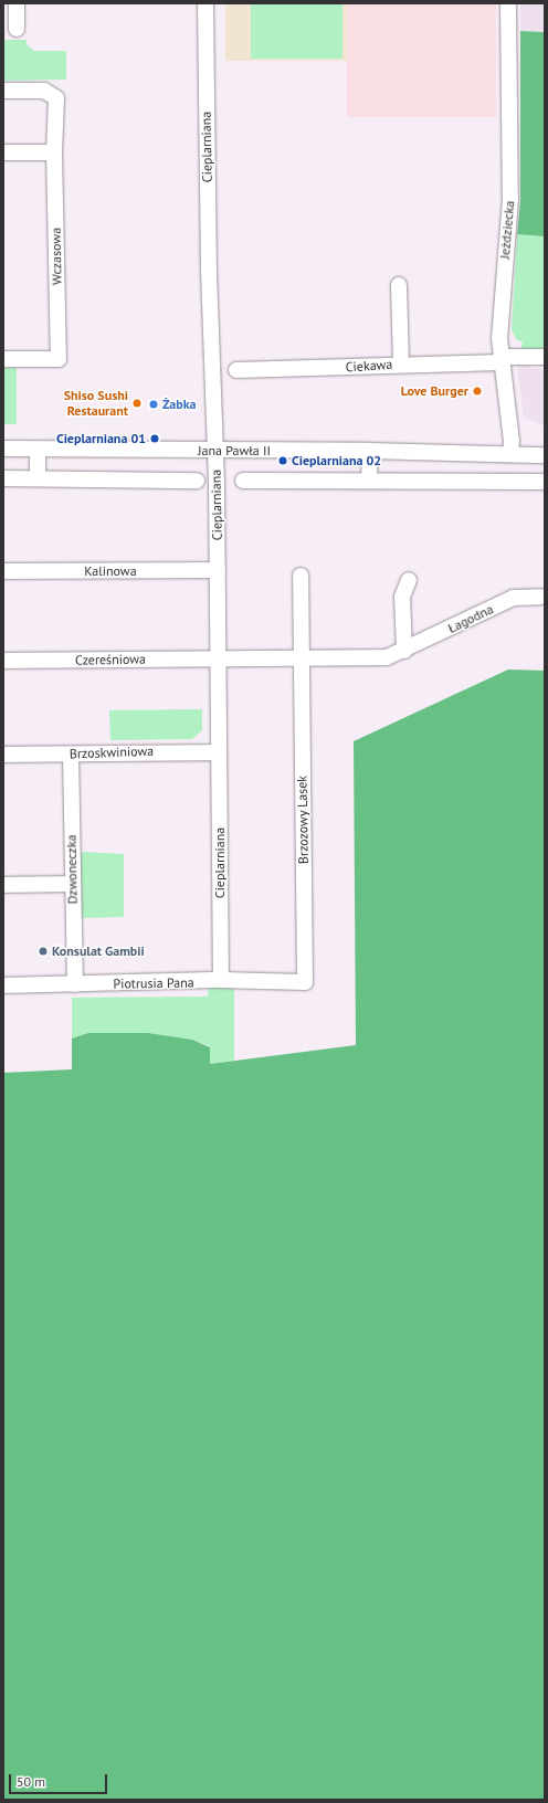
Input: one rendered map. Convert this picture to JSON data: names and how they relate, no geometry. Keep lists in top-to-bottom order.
{
  "streets": {
    "street": [
      "Cieplarniana",
      "Jeździecka",
      "Wczasowa",
      "Ciekawa",
      "Jana Pawła II",
      "Kalinowa",
      "Łagodna",
      "Czereśniowa",
      "Brzoskwiniowa",
      "Brzozowy Lasek",
      "Dzwoneczka",
      "Piotrusia Pana"
    ]
  },
  "crossings": [
    ["Cieplarniana", "Jana Pawła II"],
    ["Cieplarniana", "Kalinowa"],
    ["Cieplarniana", "Łagodna"],
    ["Cieplarniana", "Czereśniowa"],
    ["Cieplarniana", "Brzoskwiniowa"],
    ["Cieplarniana", "Piotrusia Pana"],
    ["Jeździecka", "Ciekawa"],
    ["Jeździecka", "Jana Pawła II"],
    ["Łagodna", "Czereśniowa"],
    ["Łagodna", "Brzozowy Lasek"],
    ["Brzoskwiniowa", "Dzwoneczka"],
    ["Brzozowy Lasek", "Piotrusia Pana"],
    ["Dzwoneczka", "Piotrusia Pana"]
  ],
  "places": [
    "Love Burger",
    "Shiso Sushi Restaurant",
    "Żabka",
    "Cieplarniana 01",
    "Cieplarniana 02",
    "Konsulat Gambii"
  ],
  "scale_bar": "50 m"
}
